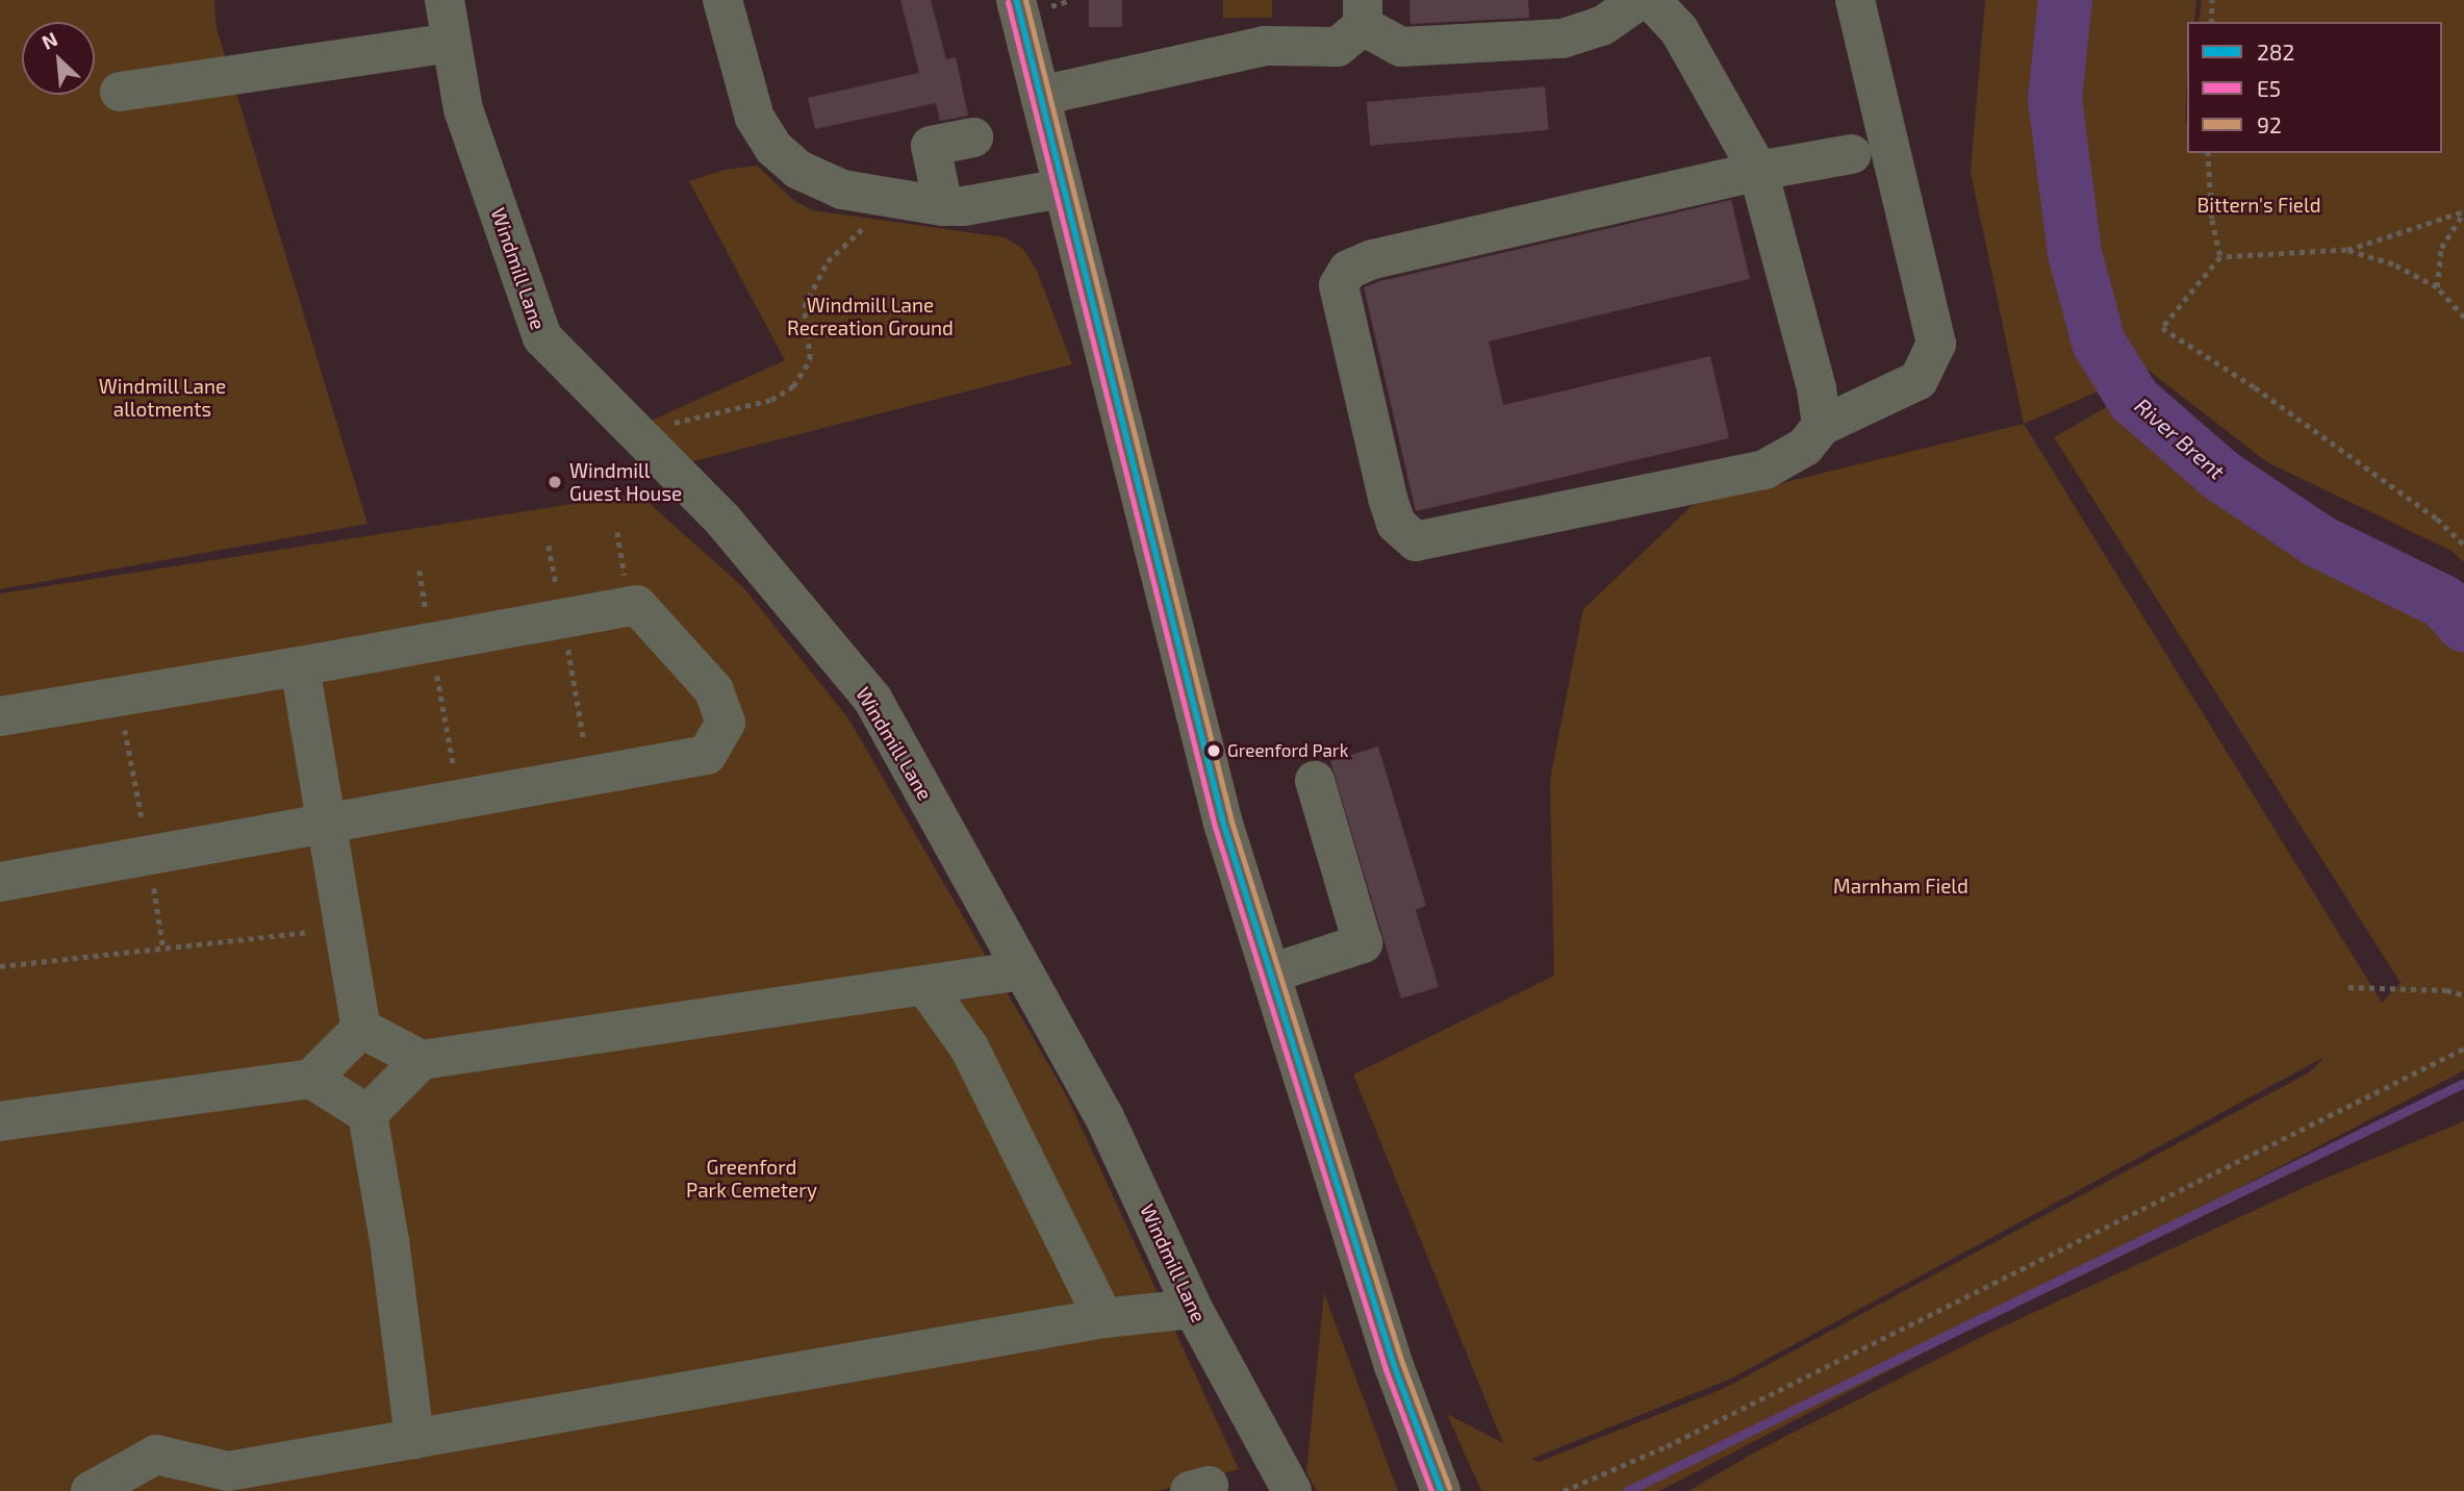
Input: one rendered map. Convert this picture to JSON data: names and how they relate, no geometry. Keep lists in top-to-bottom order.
{
  "streets": {
    "street": ["Windmill Lane"]
  },
  "water": ["River Brent"],
  "parks": [
    "Bittern's Field",
    "Windmill Lane Recreation Ground",
    "Windmill Lane allotments",
    "Marnham Field",
    "Greenford Park Cemetery"
  ],
  "places": ["Windmill Guest House", "Greenford Park"],
  "lines": ["transit line 282", "transit line 92", "transit line E5"],
  "legend": ["282", "E5", "92"],
  "north": "top left"
}
